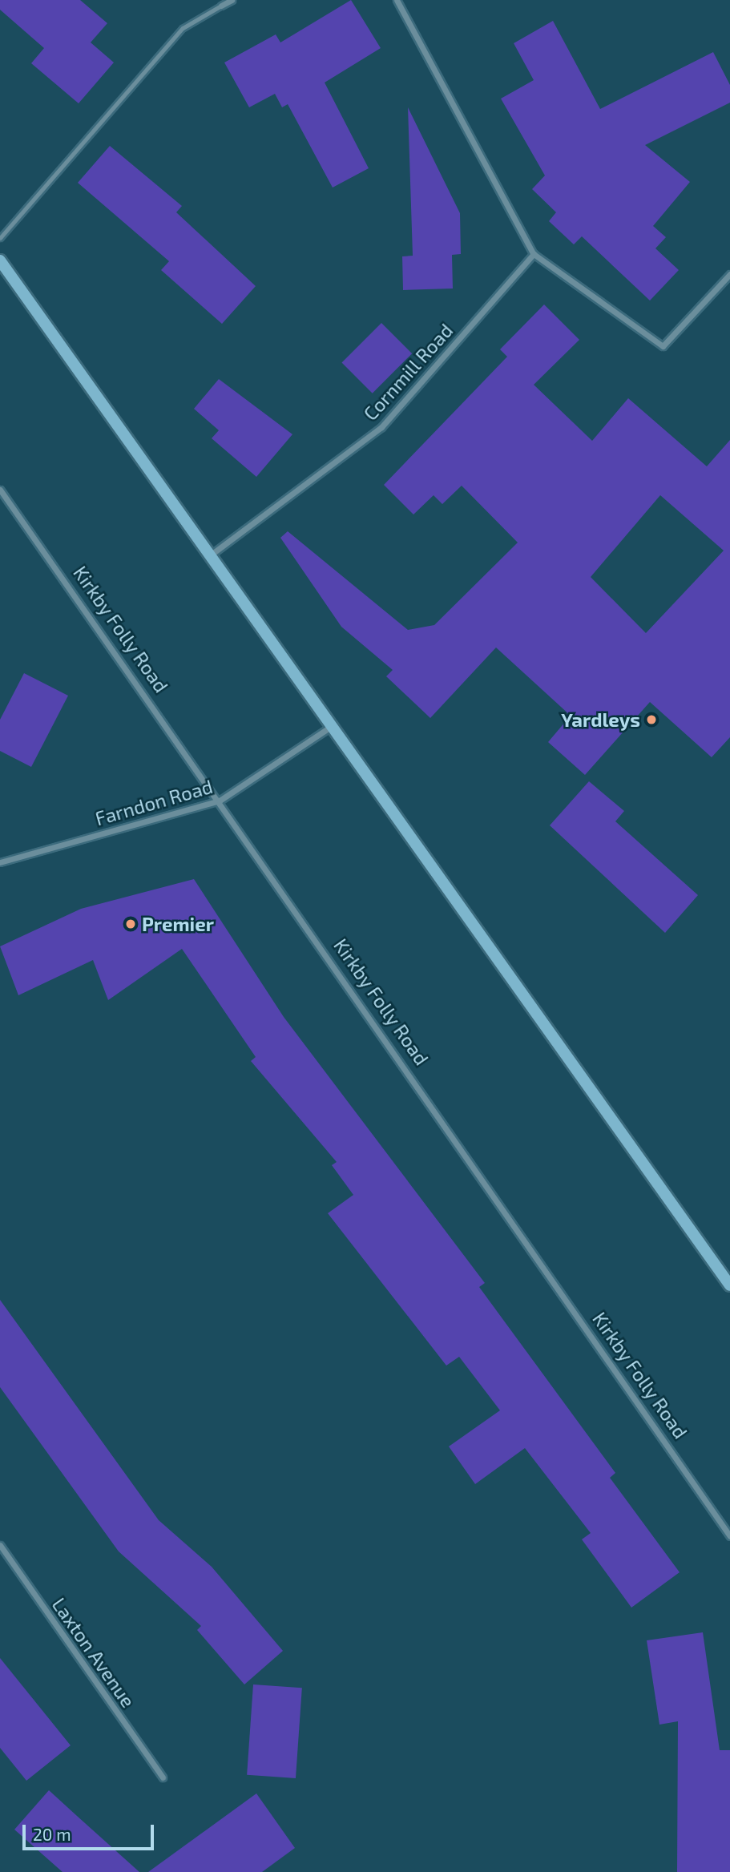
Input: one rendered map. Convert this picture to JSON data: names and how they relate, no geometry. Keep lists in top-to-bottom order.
{
  "streets": {
    "street": [
      "Cornmill Road",
      "Kirkby Folly Road",
      "Farndon Road",
      "Laxton Avenue"
    ]
  },
  "crossings": [
    ["Kirkby Folly Road", "Farndon Road"]
  ],
  "places": ["Yardleys", "Premier"],
  "scale_bar": "20 m"
}
